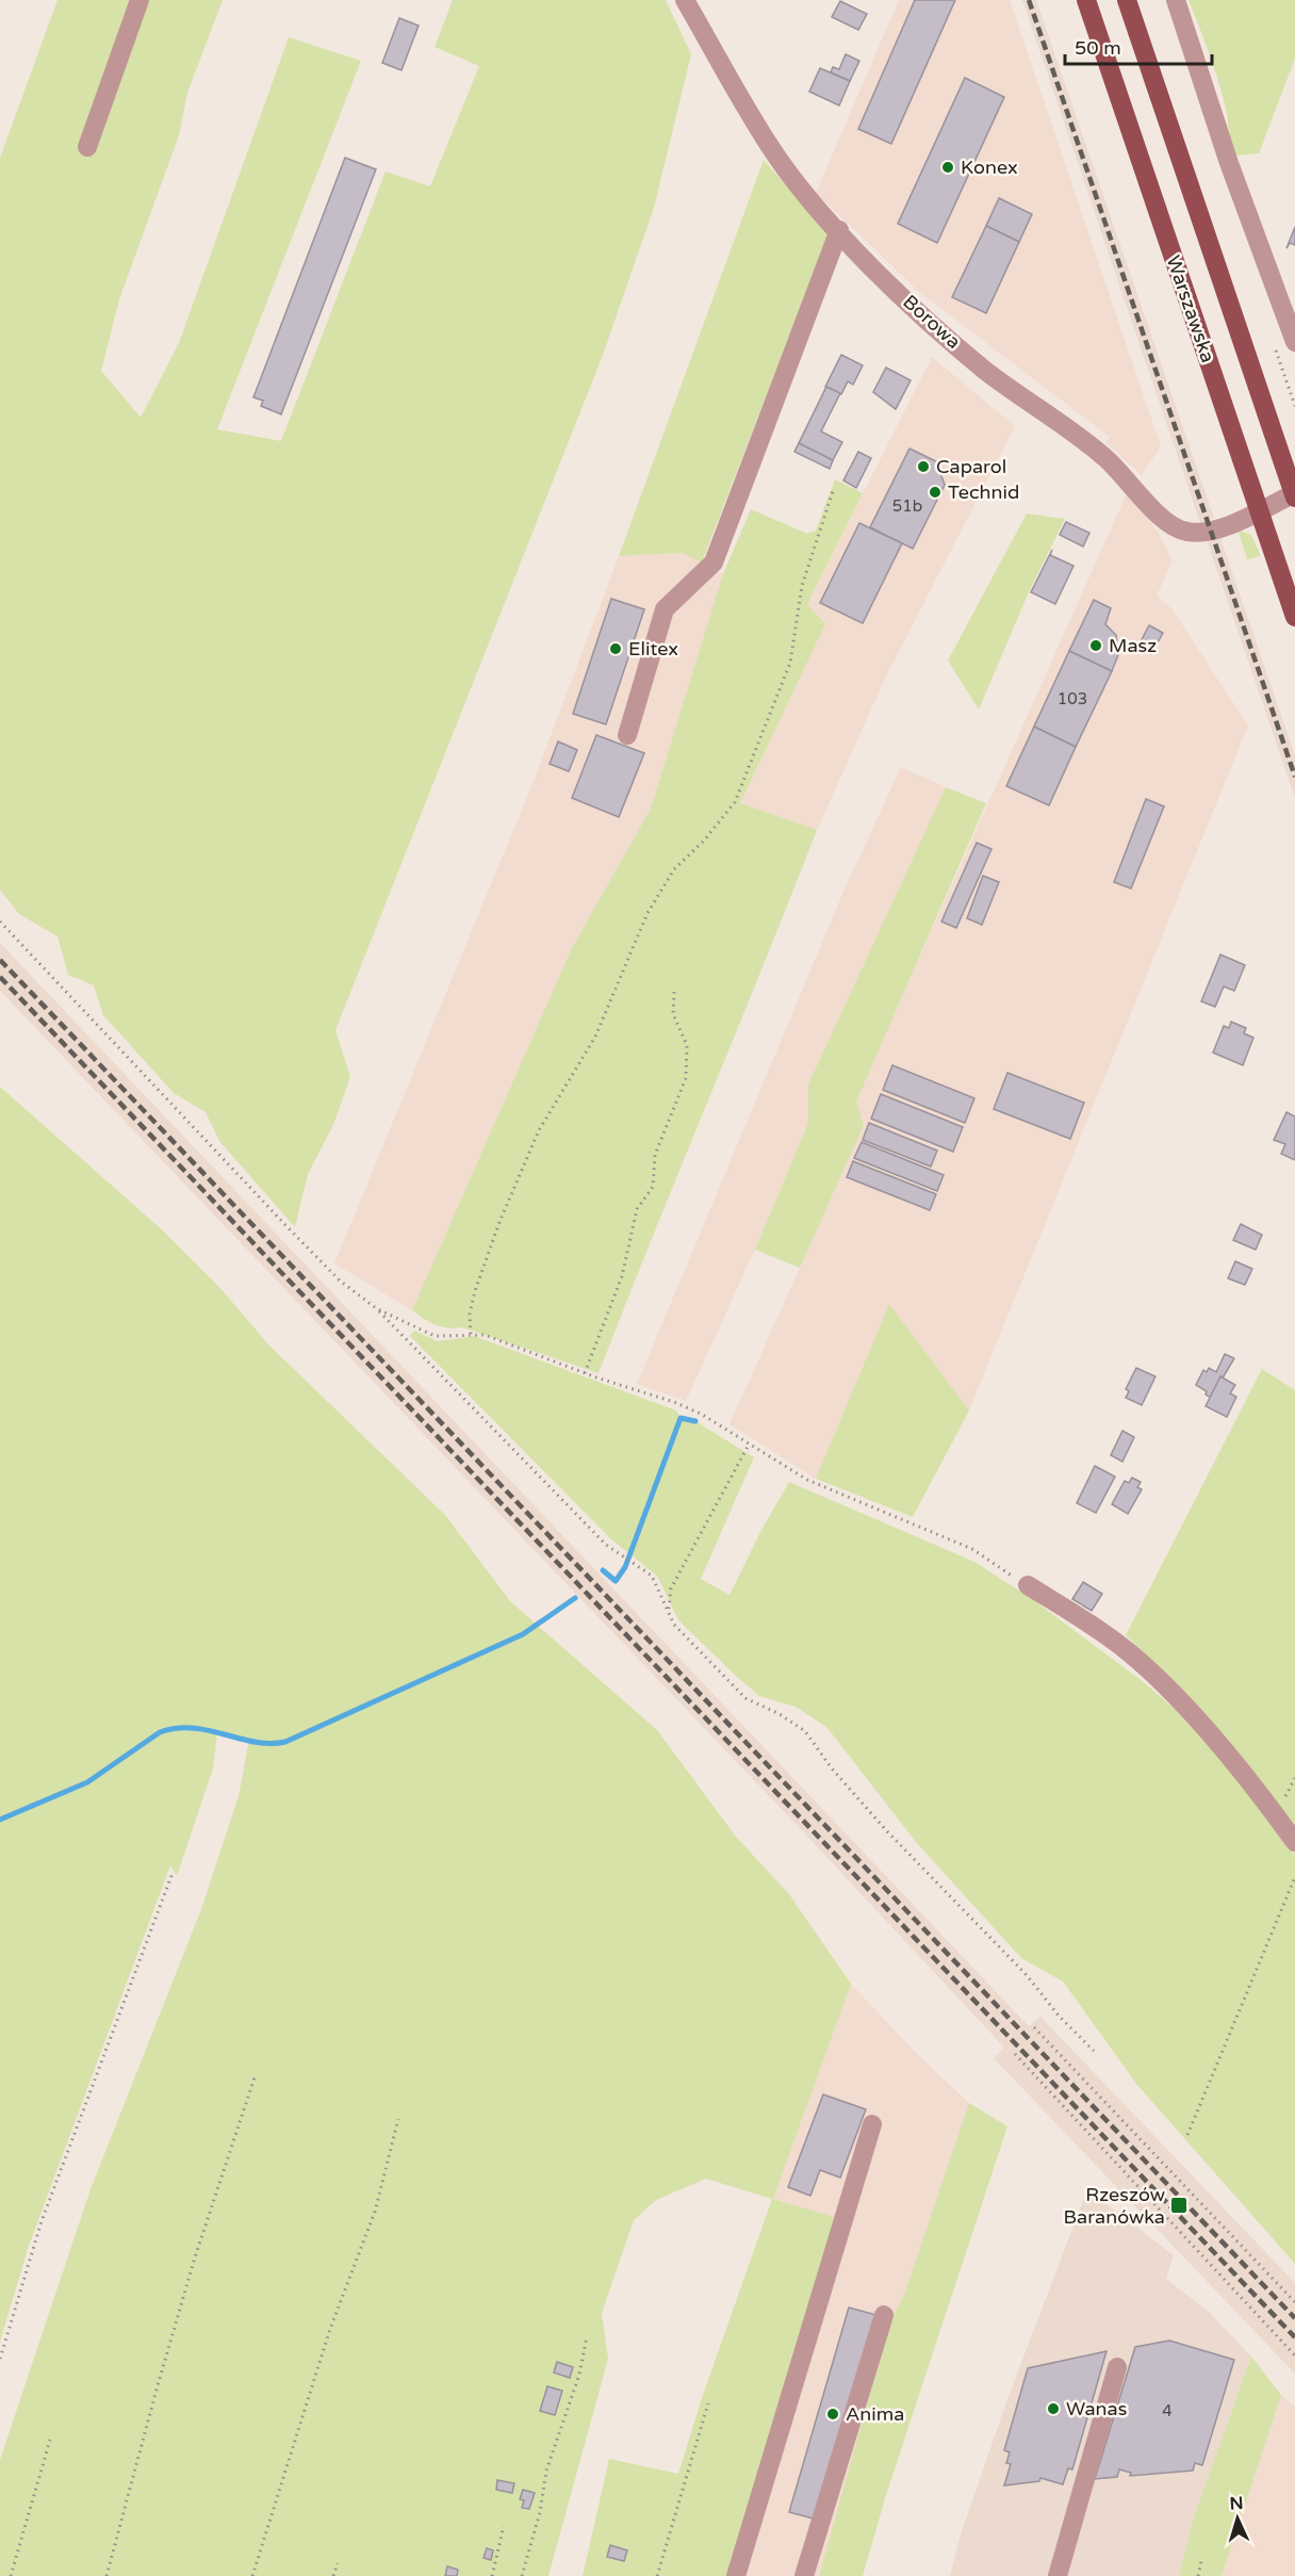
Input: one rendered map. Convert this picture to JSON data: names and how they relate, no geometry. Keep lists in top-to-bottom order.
{
  "streets": {
    "main road": ["Warszawska"],
    "street": ["Borowa"]
  },
  "crossings": [
    ["Warszawska", "Borowa"]
  ],
  "places": {
    "other": [
      "Konex",
      "Caparol",
      "Technid",
      "Masz",
      "Elitex",
      "Wanas",
      "Anima"
    ],
    "transit": ["Rzeszów Baranówka"]
  },
  "house_numbers": ["51b", "103", "4"],
  "scale_bar": "50 m",
  "north": "top"
}
